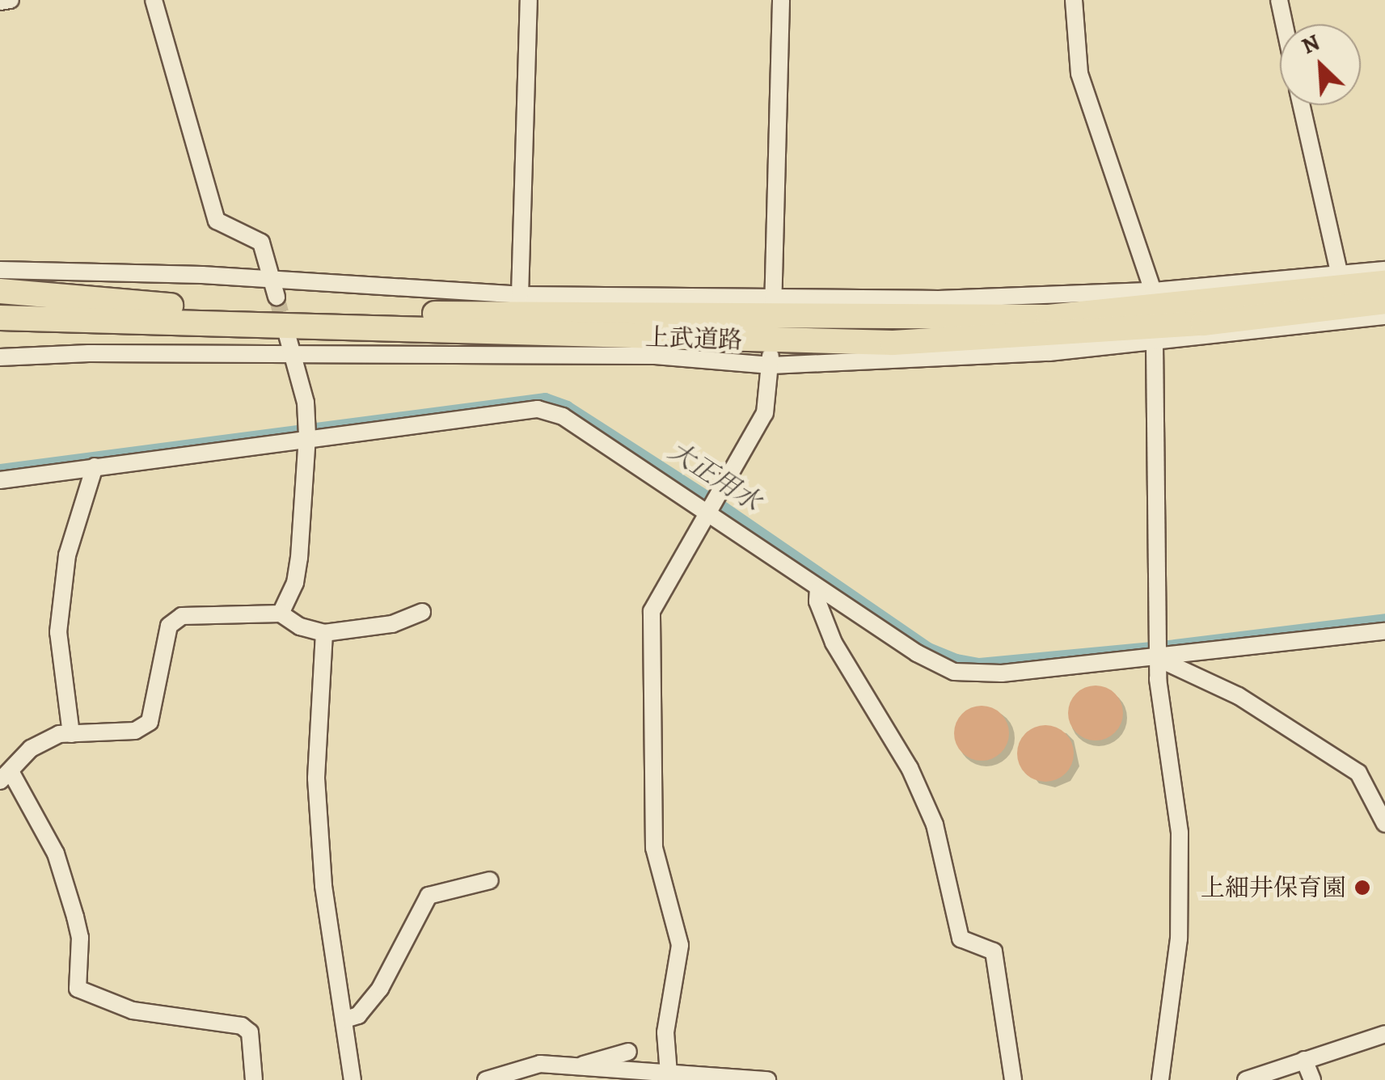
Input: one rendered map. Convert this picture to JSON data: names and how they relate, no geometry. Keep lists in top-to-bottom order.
{
  "streets": {
    "highway": ["上武道路"]
  },
  "water": ["大正用水"],
  "places": ["上細井保育園"],
  "north": "top left"
}
